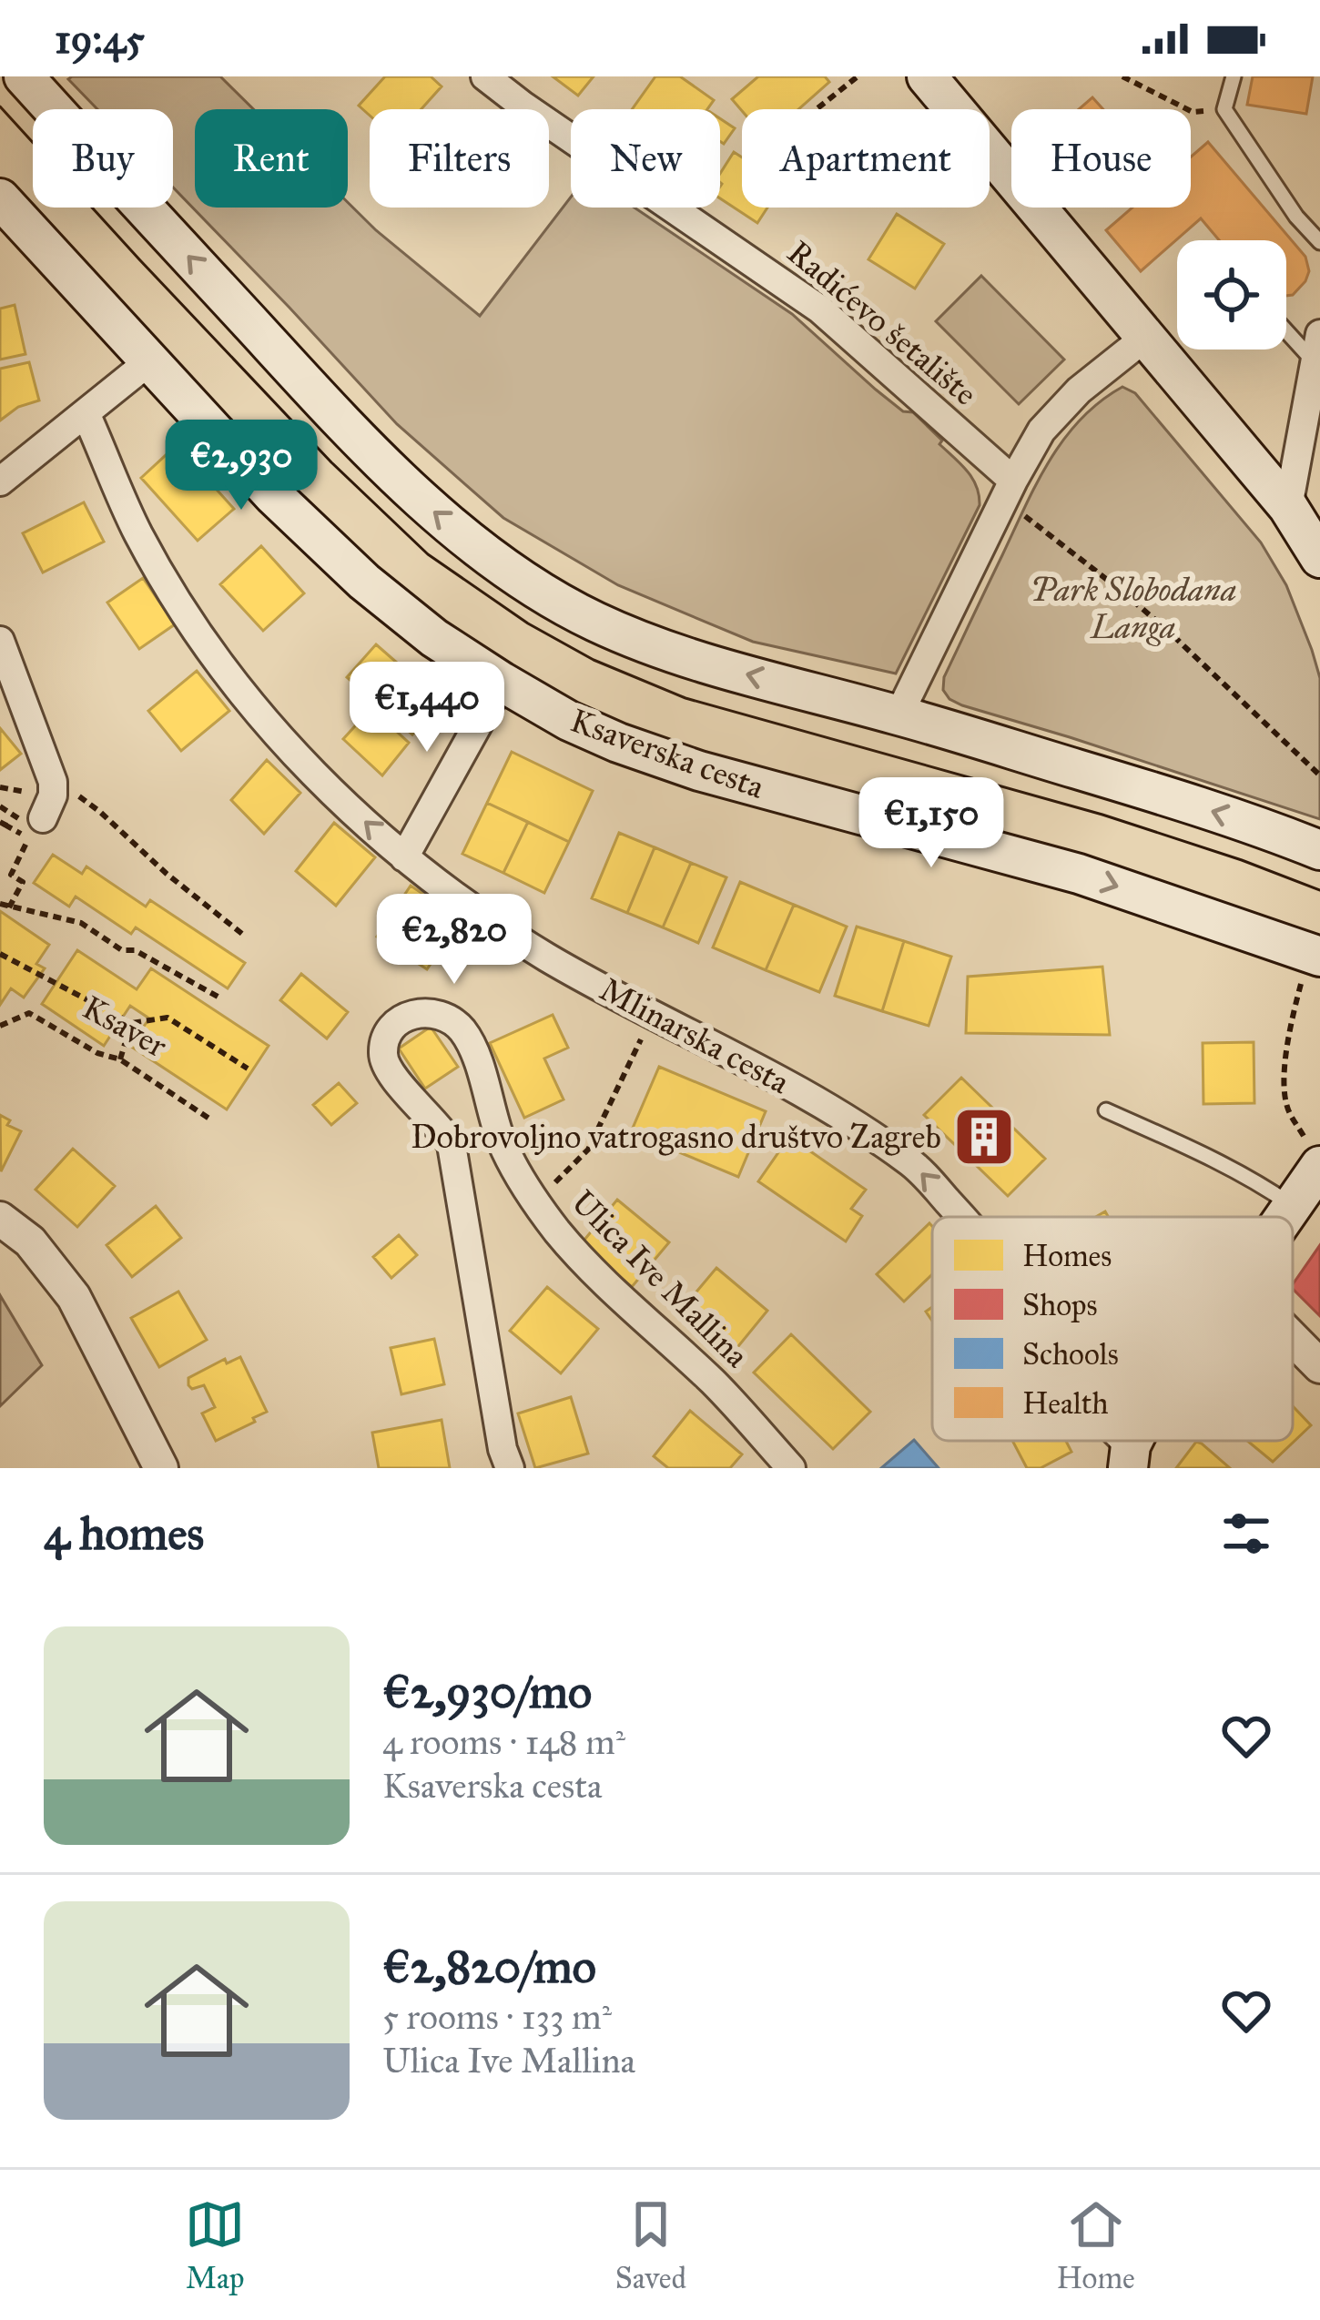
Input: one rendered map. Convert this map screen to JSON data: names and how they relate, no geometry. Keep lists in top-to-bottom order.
{
  "streets": {
    "main road": ["Ksaverska cesta"],
    "street": ["Radićevo šetalište", "Mlinarska cesta", "Ulica Ive Mallina"],
    "path": ["Ksaver"]
  },
  "one_way": ["Mlinarska cesta"],
  "parks": ["Park Slobodana Langa"],
  "places": {
    "building": ["Dobrovoljno vatrogasno društvo Zagreb"]
  },
  "legend": [
    "Homes",
    "Shops",
    "Schools",
    "Health"
  ],
  "page": {
    "status": "19:45",
    "chip": [
      "Buy",
      "Rent",
      "Filters",
      "New",
      "Apartment",
      "House"
    ],
    "price": [
      "€2,930",
      "€1,440",
      "€1,150",
      "€2,820"
    ],
    "heading": "4 homes",
    "list": [
      {
        "name": "€2,930/mo",
        "note": "4 rooms · 148 m² · Ksaverska cesta"
      },
      {
        "name": "€2,820/mo",
        "note": "5 rooms · 133 m² · Ulica Ive Mallina"
      }
    ],
    "tabs": ["Map", "Saved", "Home"]
  }
}
